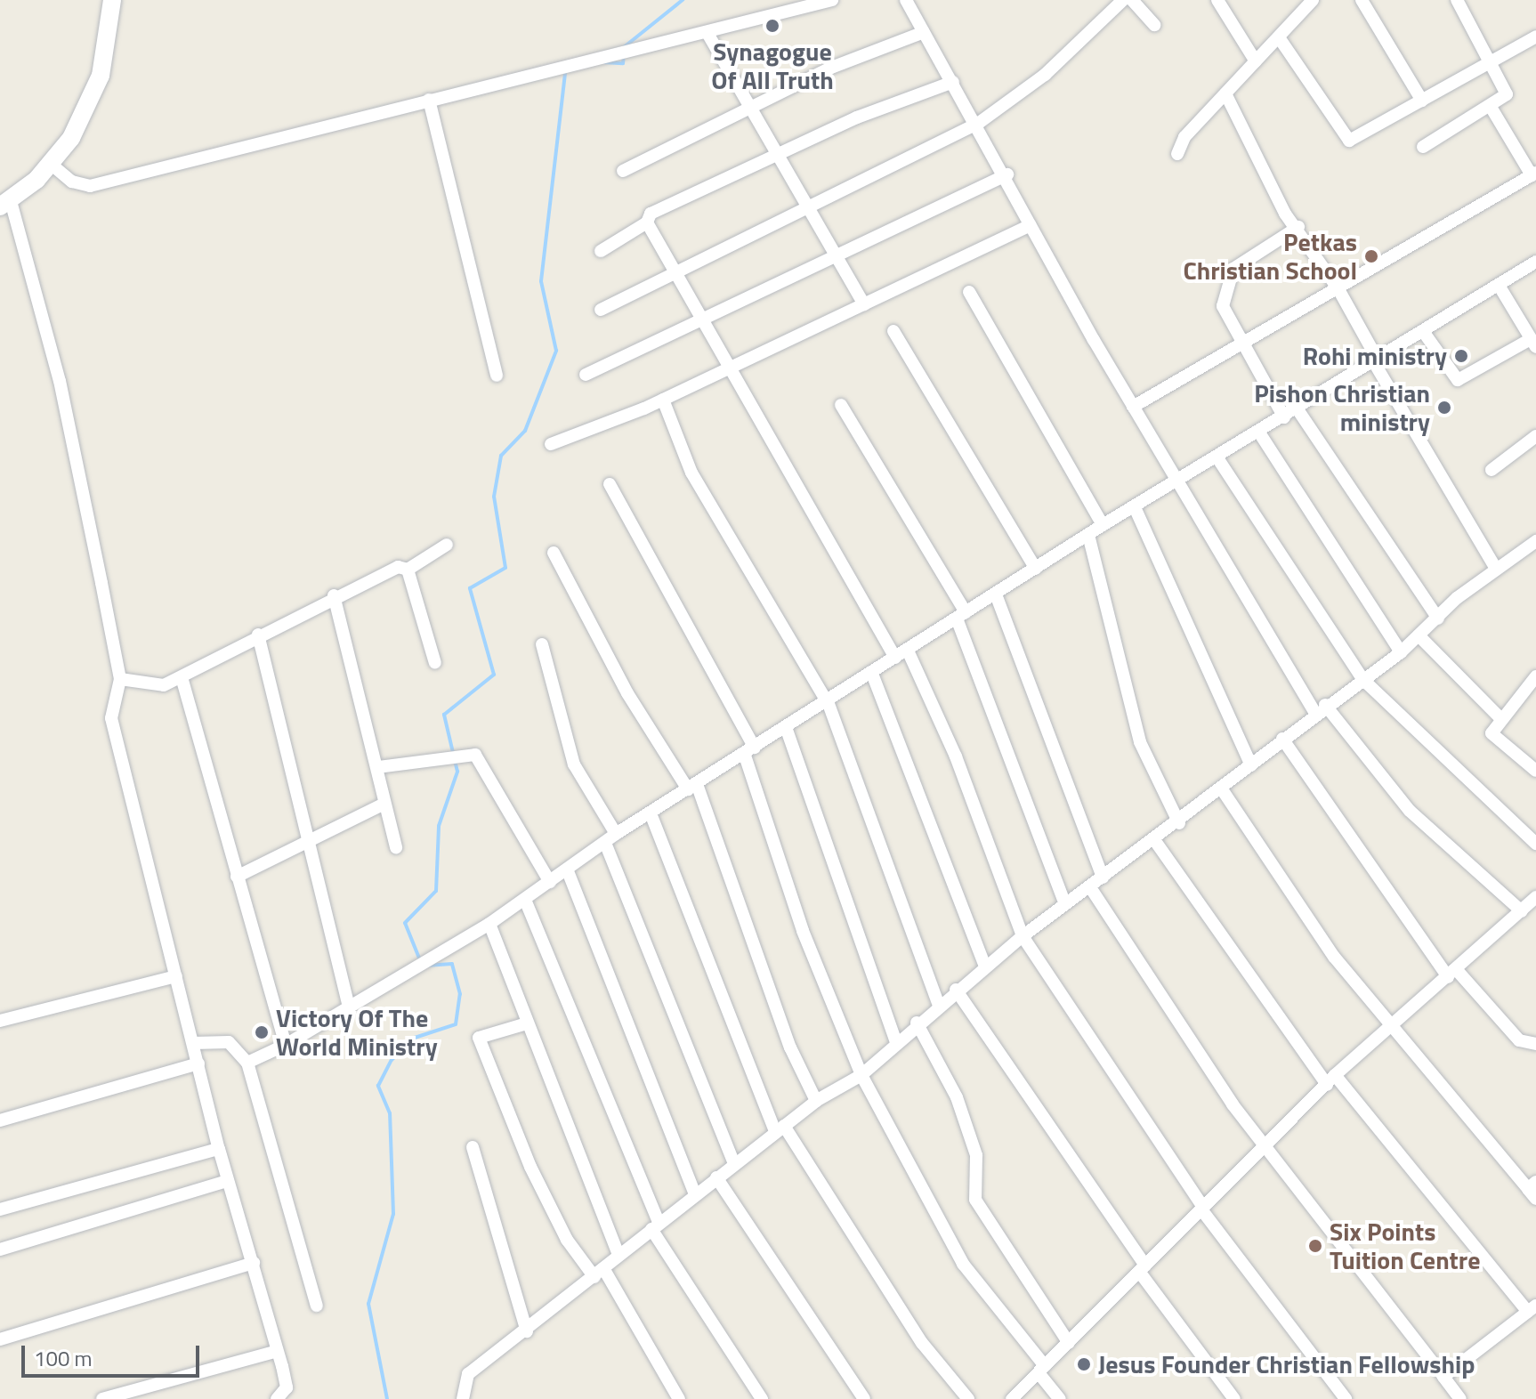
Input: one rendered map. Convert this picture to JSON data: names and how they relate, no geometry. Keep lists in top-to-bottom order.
{
  "places": [
    "Synagogue Of All Truth",
    "Petkas Christian School",
    "Rohi ministry",
    "Pishon Christian ministry",
    "Victory Of The World Ministry",
    "Six Points Tuition Centre",
    "Jesus Founder Christian Fellowship"
  ],
  "scale_bar": "100 m"
}
